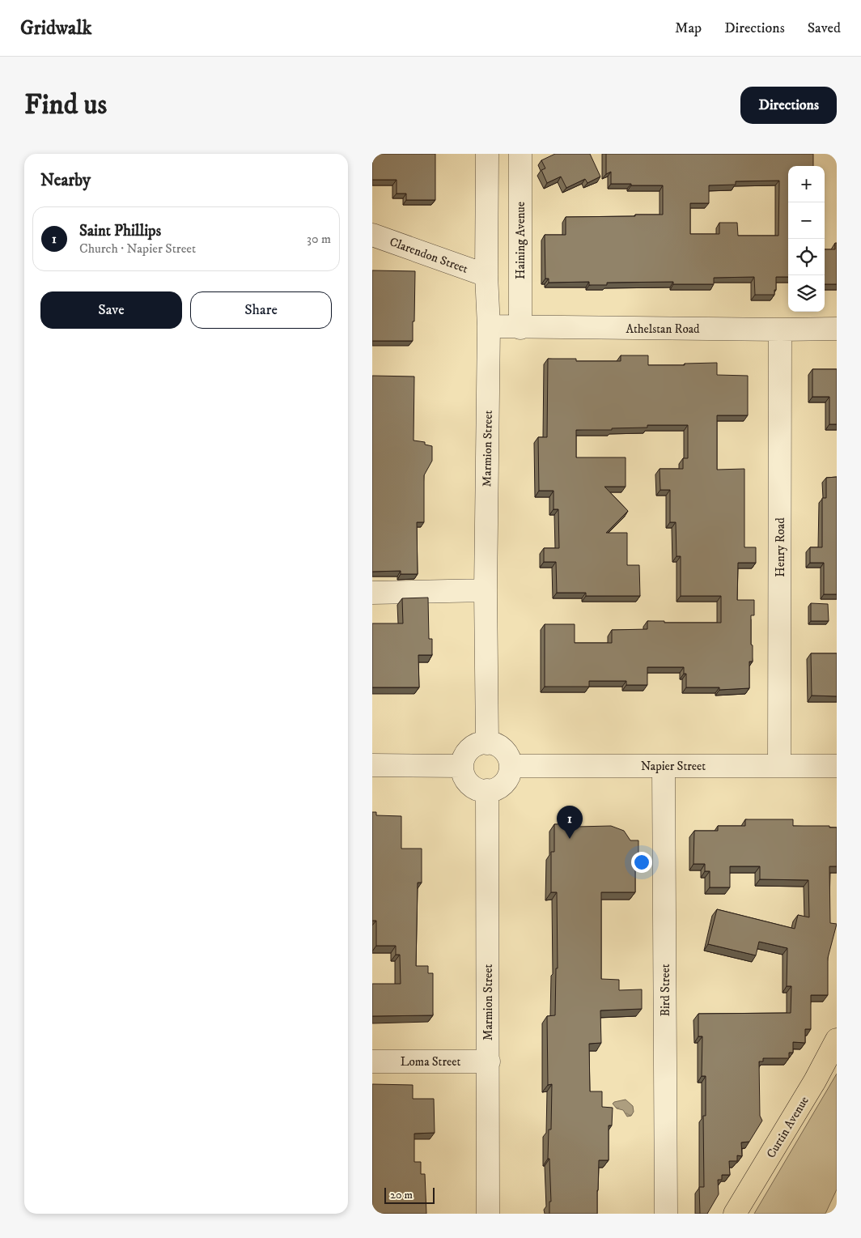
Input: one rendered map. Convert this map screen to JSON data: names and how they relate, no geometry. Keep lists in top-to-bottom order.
{
  "streets": {
    "main road": ["Curtin Avenue"],
    "street": [
      "Haining Avenue",
      "Clarendon Street",
      "Athelstan Road",
      "Marmion Street",
      "Henry Road",
      "Napier Street",
      "Bird Street",
      "Loma Street"
    ]
  },
  "crossings": [
    ["Haining Avenue", "Athelstan Road"],
    ["Clarendon Street", "Marmion Street"],
    ["Athelstan Road", "Marmion Street"],
    ["Athelstan Road", "Henry Road"],
    ["Marmion Street", "Napier Street"],
    ["Marmion Street", "Loma Street"],
    ["Henry Road", "Napier Street"],
    ["Napier Street", "Bird Street"]
  ],
  "scale_bar": "20 m",
  "page": {
    "header": "Gridwalk",
    "nav": ["Map", "Directions", "Saved"],
    "buttons": [
      "Directions",
      ["Save", "Share"]
    ],
    "title": "Find us",
    "heading": "Nearby",
    "map_buttons": ["+", "−"],
    "list": [
      {
        "mark": "1",
        "name": "Saint Phillips",
        "note": "Church · Napier Street",
        "value": "30 m"
      }
    ],
    "pins": "1",
    "scale": "20 m"
  }
}
